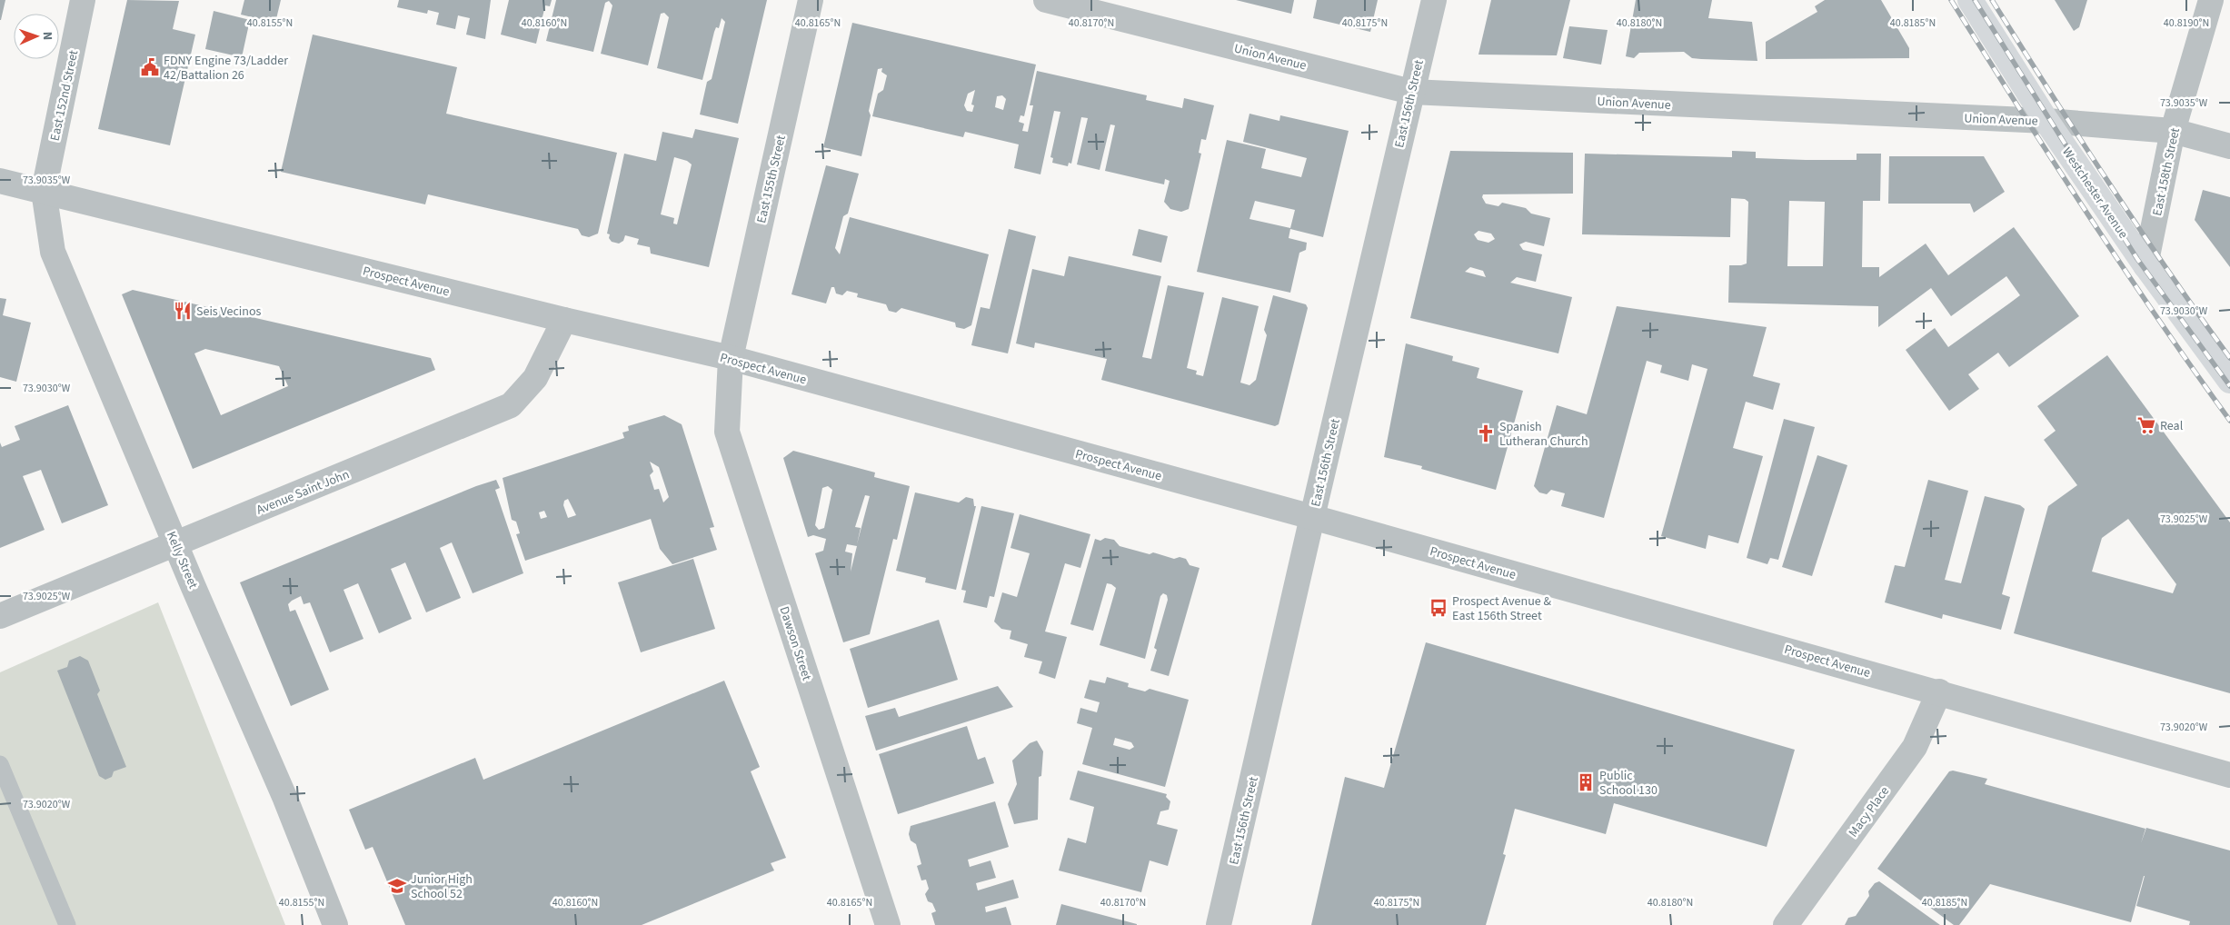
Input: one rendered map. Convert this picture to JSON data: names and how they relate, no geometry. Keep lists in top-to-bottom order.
{
  "streets": {
    "main road": ["Westchester Avenue"],
    "street": [
      "Union Avenue",
      "East 152nd Street",
      "East 156th Street",
      "East 158th Street",
      "East 155th Street",
      "Prospect Avenue",
      "Avenue Saint John",
      "Kelly Street",
      "Dawson Street",
      "Macy Place"
    ]
  },
  "crossings": [
    ["Union Avenue", "East 156th Street"],
    ["Union Avenue", "East 158th Street"],
    ["Union Avenue", "Westchester Avenue"],
    ["East 152nd Street", "Prospect Avenue"],
    ["East 152nd Street", "Kelly Street"],
    ["East 156th Street", "Prospect Avenue"],
    ["East 158th Street", "Westchester Avenue"],
    ["East 155th Street", "Prospect Avenue"],
    ["East 155th Street", "Dawson Street"],
    ["Prospect Avenue", "Avenue Saint John"],
    ["Prospect Avenue", "Kelly Street"],
    ["Prospect Avenue", "Dawson Street"],
    ["Prospect Avenue", "Macy Place"],
    ["Avenue Saint John", "Kelly Street"]
  ],
  "places": {
    "public building": ["FDNY Engine 73/Ladder 42/Battalion 26"],
    "restaurant": ["Seis Vecinos"],
    "supermarket": ["Real"],
    "church": ["Spanish Lutheran Church"],
    "bus stop": ["Prospect Avenue & East 156th Street"],
    "building": ["Public School 130"],
    "school or university": ["Junior High School 52"]
  },
  "north": "right",
  "coordinates": [
    "40.8155°N",
    "40.8160°N",
    "40.8165°N",
    "40.8170°N",
    "40.8175°N",
    "40.8180°N",
    "40.8185°N",
    "40.8190°N",
    "73.9035°W",
    "73.9030°W",
    "73.9025°W",
    "73.9020°W"
  ]
}
